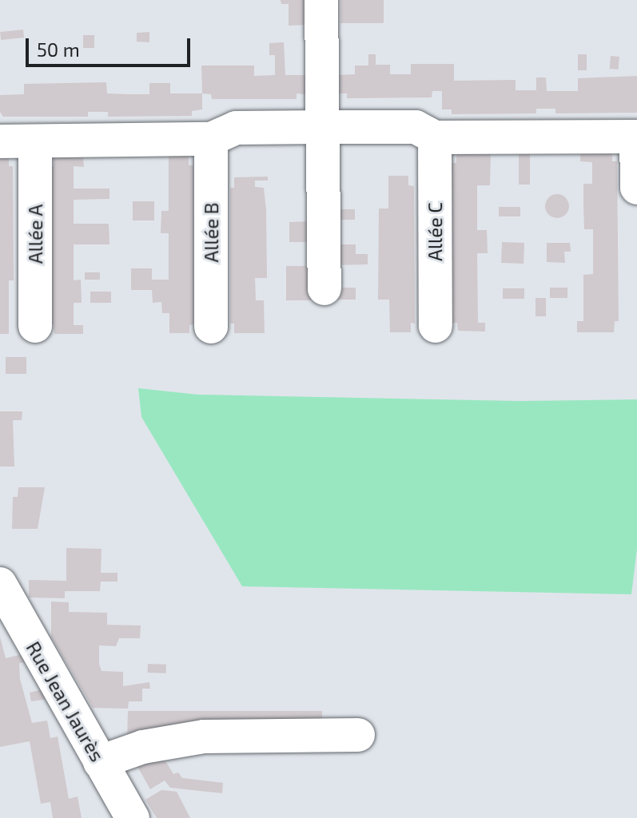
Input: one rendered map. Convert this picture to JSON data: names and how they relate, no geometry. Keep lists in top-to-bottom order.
{
  "streets": {
    "street": [
      "Allée C",
      "Allée B",
      "Allée A",
      "Rue Jean Jaurès"
    ]
  },
  "scale_bar": "50 m"
}
